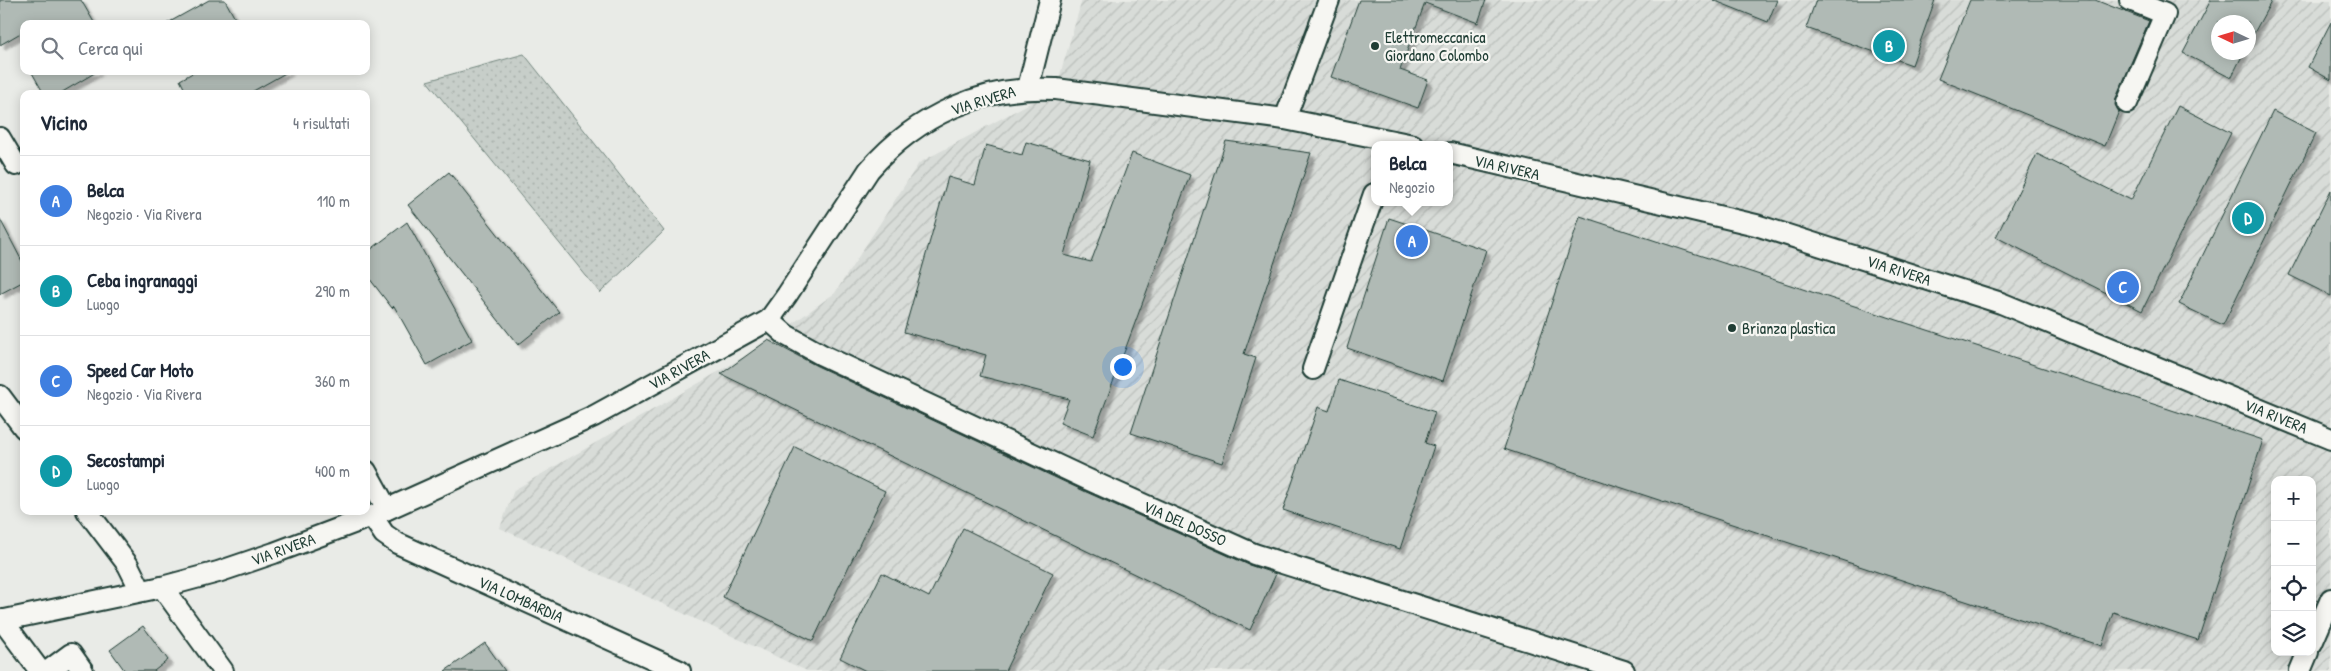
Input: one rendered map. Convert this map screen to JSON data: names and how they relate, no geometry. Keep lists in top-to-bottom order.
{
  "streets": {
    "street": ["VIA RIVERA", "VIA DEL DOSSO", "VIA LOMBARDIA"]
  },
  "crossings": [
    ["VIA RIVERA", "VIA DEL DOSSO"],
    ["VIA RIVERA", "VIA LOMBARDIA"]
  ],
  "places": ["Elettromeccanica Giordano Colombo", "Brianza plastica"],
  "north": "left",
  "page": {
    "search": "Cerca qui",
    "pins": [
      "B",
      "D",
      "A",
      "C"
    ],
    "heading": ["Vicino", "4 risultati"],
    "popup": ["Belca", "Negozio"],
    "list": [
      {
        "mark": "A",
        "name": "Belca",
        "note": "Negozio · Via Rivera",
        "value": "110 m"
      },
      {
        "mark": "B",
        "name": "Ceba ingranaggi",
        "note": "Luogo",
        "value": "290 m"
      },
      {
        "mark": "C",
        "name": "Speed Car Moto",
        "note": "Negozio · Via Rivera",
        "value": "360 m"
      },
      {
        "mark": "D",
        "name": "Secostampi",
        "note": "Luogo",
        "value": "400 m"
      }
    ],
    "map_buttons": ["+", "−"]
  }
}
